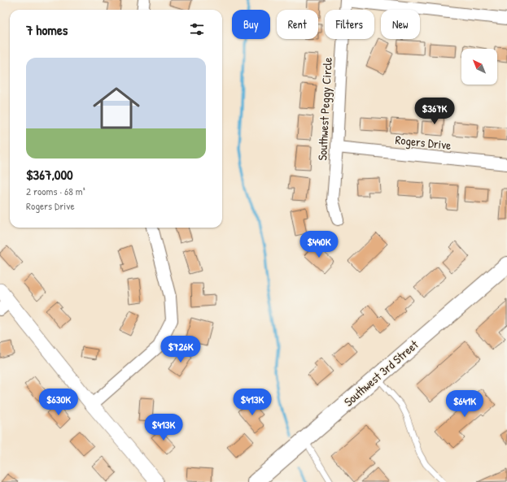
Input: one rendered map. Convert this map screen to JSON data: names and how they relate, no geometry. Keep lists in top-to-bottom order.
{
  "streets": {
    "main road": ["Southwest 3rd Street"],
    "street": ["Southwest Peggy Circle", "Rogers Drive"]
  },
  "crossings": [
    ["Southwest Peggy Circle", "Rogers Drive"]
  ],
  "north": "top left",
  "page": {
    "chip": [
      "Buy",
      "Rent",
      "Filters",
      "New"
    ],
    "heading": "7 homes",
    "list": [
      {
        "name": "$367,000",
        "note": "2 rooms · 68 m² · Rogers Drive"
      }
    ],
    "price": [
      "$367K",
      "$440K",
      "$726K",
      "$630K",
      "$413K",
      "$641K",
      "$413K"
    ]
  }
}
